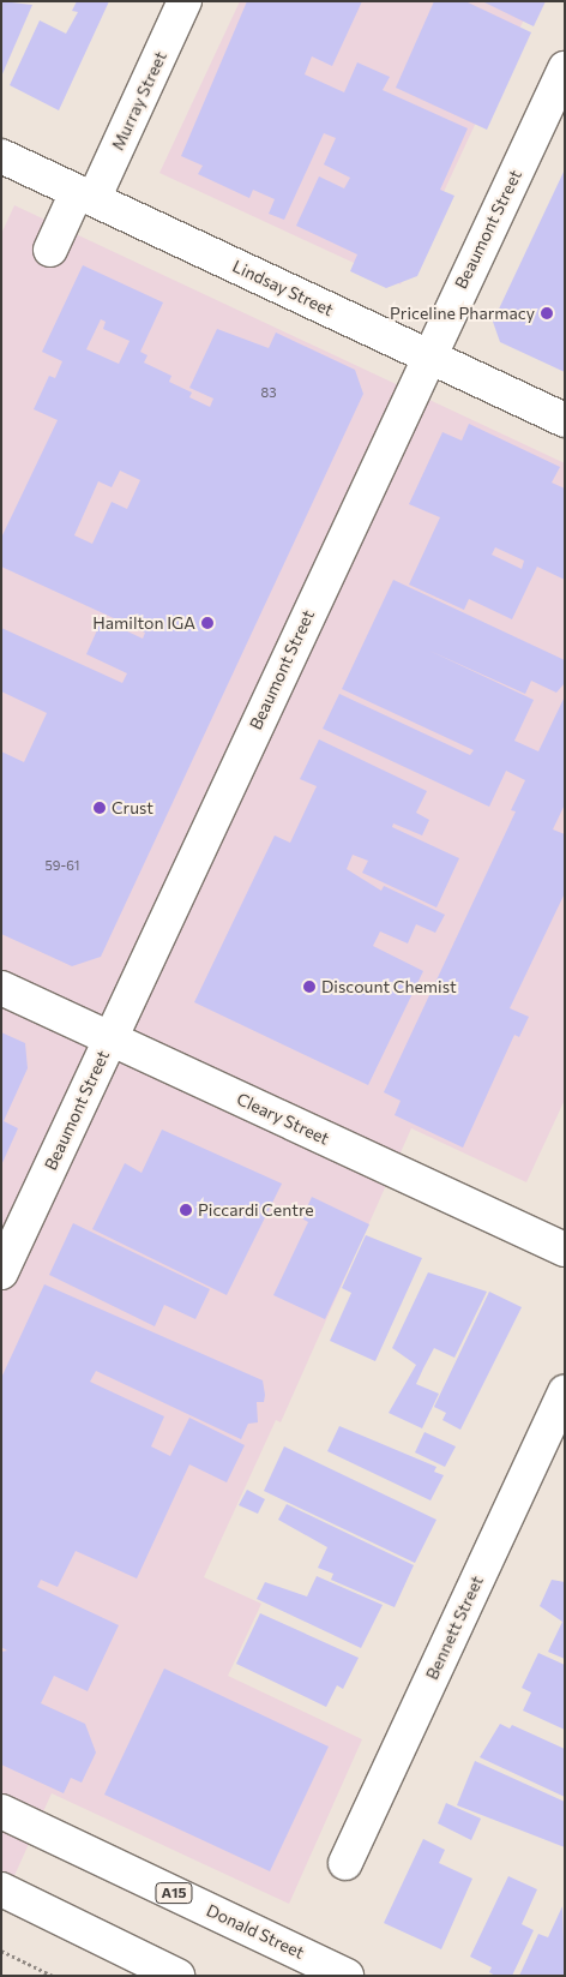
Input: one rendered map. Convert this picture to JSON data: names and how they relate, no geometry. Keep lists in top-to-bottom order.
{
  "streets": {
    "main road": [
      "Murray Street",
      "Beaumont Street",
      "Lindsay Street",
      "Cleary Street",
      "Bennett Street",
      "A15",
      "Donald Street"
    ]
  },
  "crossings": [
    ["Murray Street", "Lindsay Street"],
    ["Beaumont Street", "Lindsay Street"],
    ["Beaumont Street", "Cleary Street"]
  ],
  "places": [
    "Priceline Pharmacy",
    "Hamilton IGA",
    "Crust",
    "Discount Chemist",
    "Piccardi Centre"
  ],
  "house_numbers": ["83", "59-61"]
}
